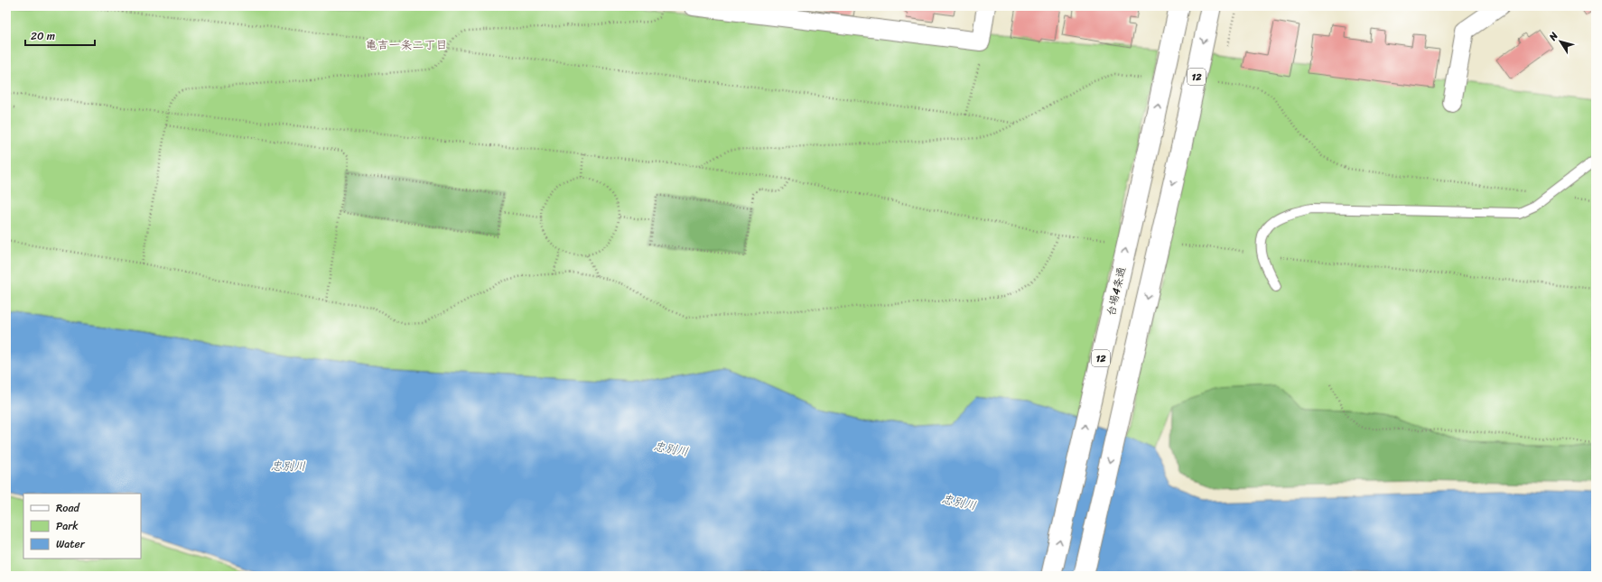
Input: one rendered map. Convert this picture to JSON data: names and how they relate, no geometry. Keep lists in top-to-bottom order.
{
  "streets": {
    "highway": ["12", "台場4条通"]
  },
  "districts": ["亀吉一条二丁目"],
  "water": ["忠別川"],
  "legend": ["Road", "Park", "Water"],
  "scale_bar": "20 m",
  "north": "top left"
}
